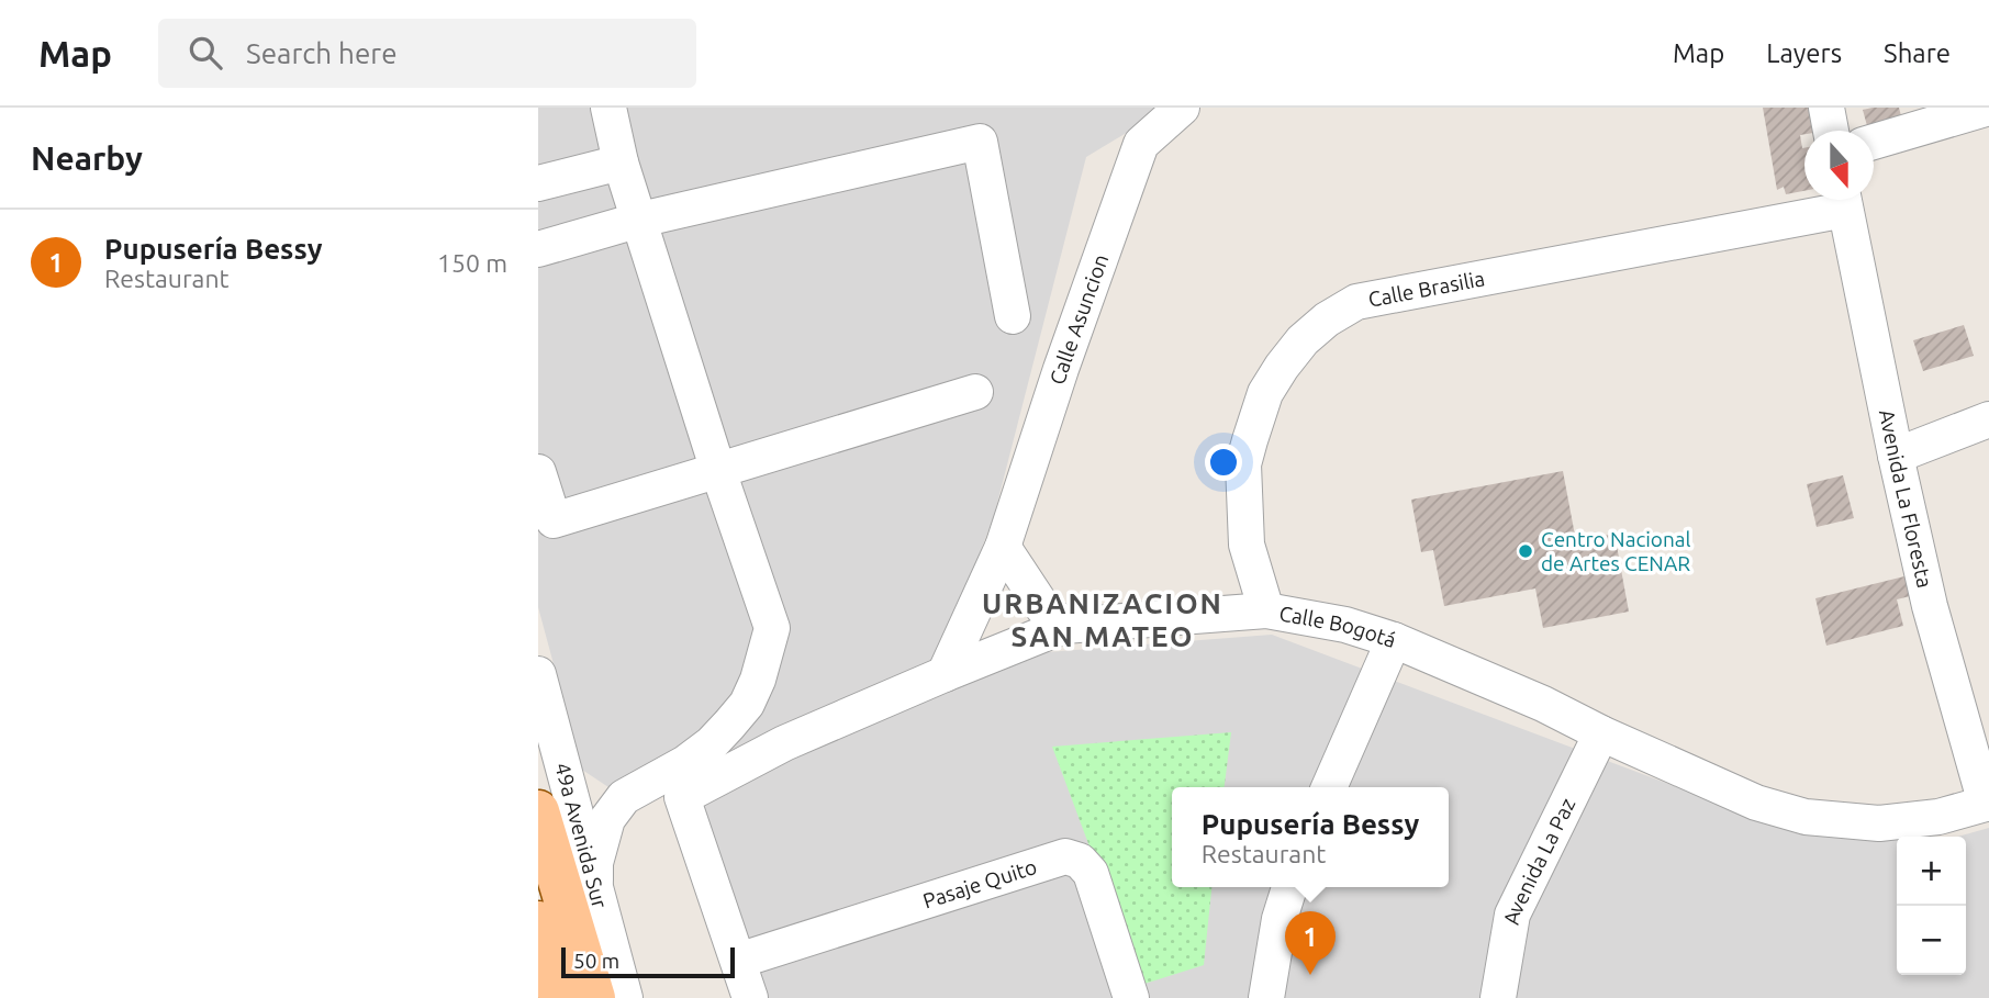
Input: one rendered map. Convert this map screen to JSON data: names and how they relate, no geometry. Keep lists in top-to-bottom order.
{
  "streets": {
    "main road": ["49a Avenida Sur"],
    "street": [
      "Calle Brasilia",
      "Calle Asuncion",
      "Avenida La Floresta",
      "Calle Bogotá",
      "Avenida La Paz",
      "Pasaje Quito"
    ]
  },
  "crossings": [
    ["Calle Brasilia", "Calle Bogotá"],
    ["Calle Asuncion", "Calle Bogotá"],
    ["Avenida La Floresta", "Calle Bogotá"],
    ["Calle Bogotá", "Avenida La Paz"],
    ["Calle Bogotá", "Pasaje Quito"]
  ],
  "districts": ["URBANIZACION SAN MATEO"],
  "places": ["Centro Nacional de Artes CENAR"],
  "scale_bar": "50 m",
  "north": "bottom",
  "page": {
    "header": "Map",
    "search": "Search here",
    "nav": ["Map", "Layers", "Share"],
    "heading": "Nearby",
    "list": [
      {
        "mark": "1",
        "name": "Pupusería Bessy",
        "note": "Restaurant",
        "value": "150 m"
      }
    ],
    "popup": ["Pupusería Bessy", "Restaurant"],
    "map_buttons": ["+", "−"],
    "pins": "1",
    "scale": "50 m"
  }
}
